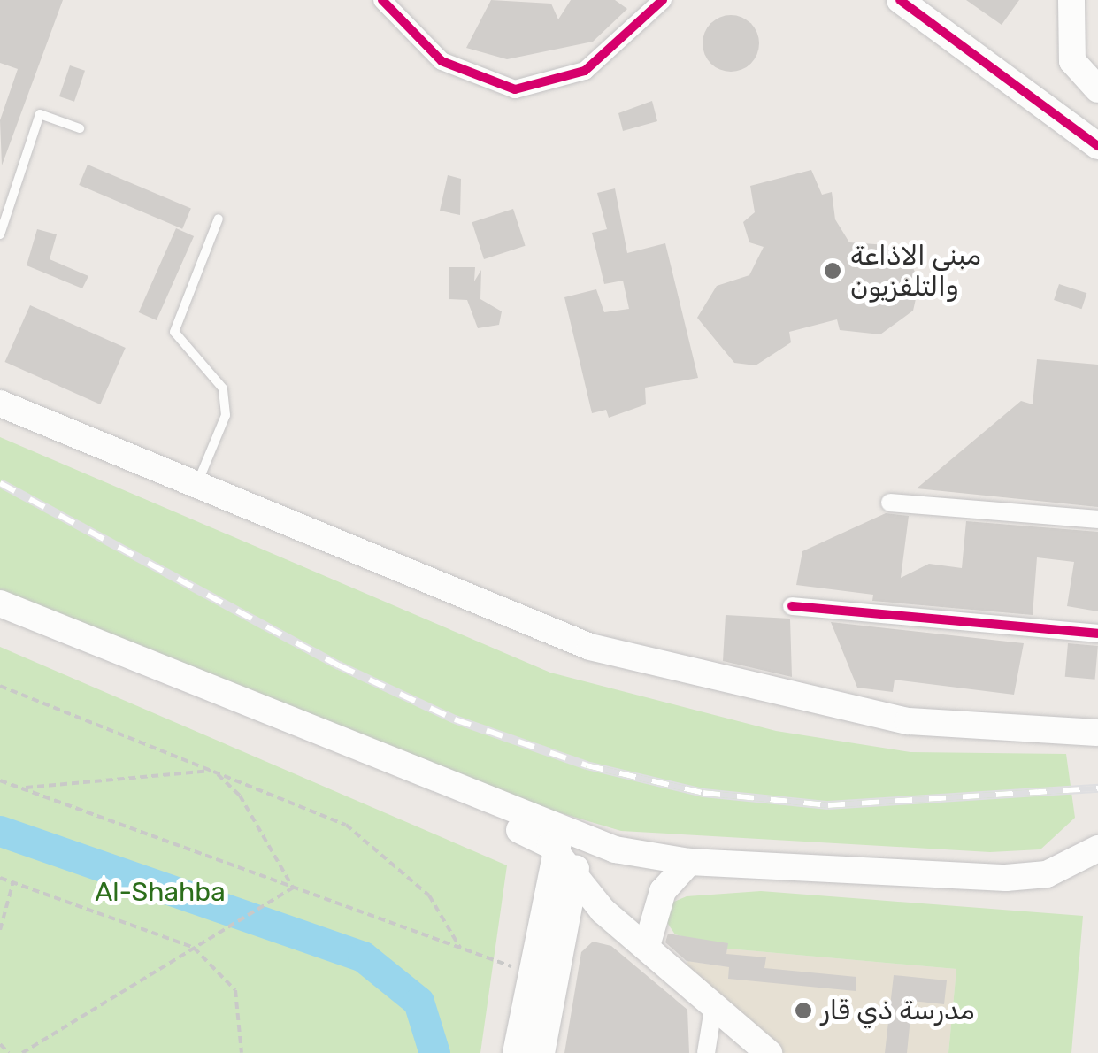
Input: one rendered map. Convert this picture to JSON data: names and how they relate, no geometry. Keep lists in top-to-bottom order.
{
  "parks": ["Al-Shahba"],
  "places": ["مبنى الاذاعة والتلفزيون", "مدرسة ذي قار"]
}
